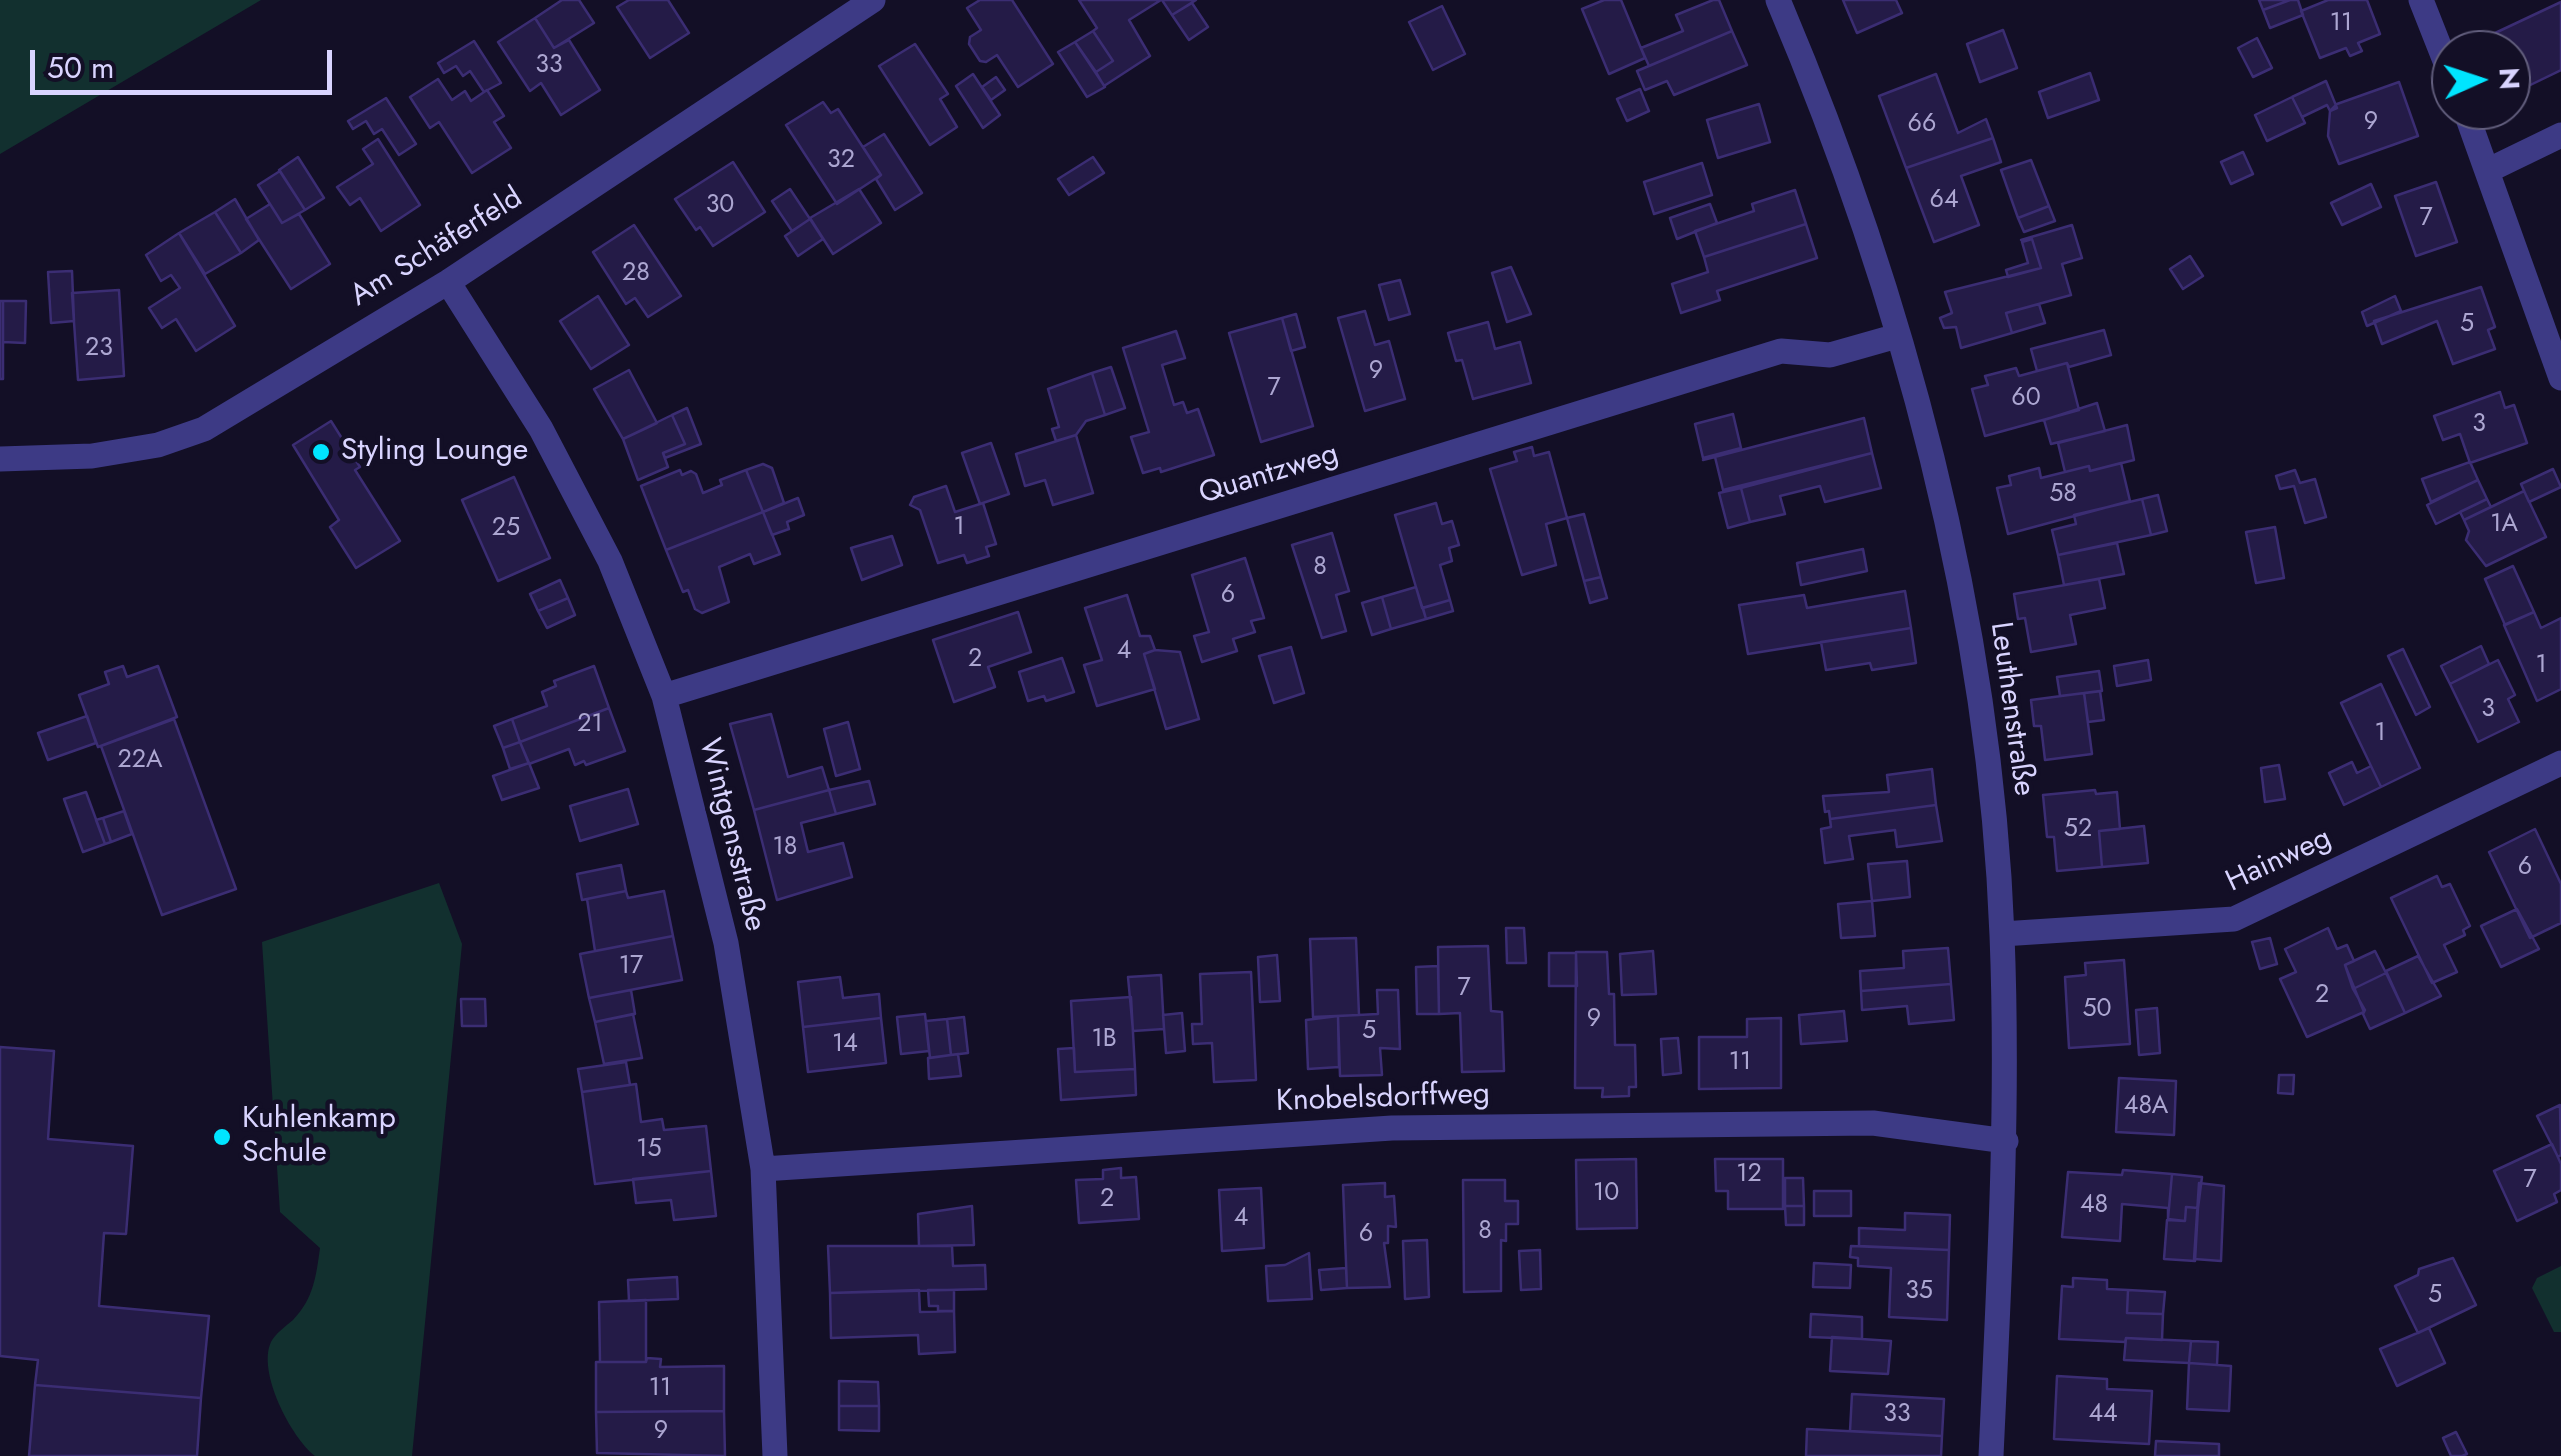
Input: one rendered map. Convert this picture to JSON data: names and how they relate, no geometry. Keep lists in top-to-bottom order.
{
  "streets": {
    "street": [
      "Am Schäferfeld",
      "Quantzweg",
      "Leuthenstraße",
      "Wintgensstraße",
      "Hainweg",
      "Knobelsdorffweg"
    ]
  },
  "crossings": [
    ["Am Schäferfeld", "Wintgensstraße"],
    ["Quantzweg", "Leuthenstraße"],
    ["Quantzweg", "Wintgensstraße"],
    ["Leuthenstraße", "Hainweg"],
    ["Leuthenstraße", "Knobelsdorffweg"],
    ["Wintgensstraße", "Knobelsdorffweg"]
  ],
  "places": ["Styling Lounge", "Kuhlenkamp Schule"],
  "house_numbers": [
    "11",
    "33",
    "9",
    "66",
    "32",
    "64",
    "30",
    "7",
    "28",
    "5",
    "23",
    "9",
    "7",
    "60",
    "3",
    "58",
    "1A",
    "1",
    "25",
    "8",
    "6",
    "4",
    "2",
    "1",
    "3",
    "21",
    "1",
    "22A",
    "52",
    "18",
    "6",
    "17",
    "7",
    "2",
    "50",
    "9",
    "5",
    "1B",
    "14",
    "11",
    "48A",
    "15",
    "12",
    "7",
    "10",
    "2",
    "48",
    "4",
    "8",
    "6",
    "35",
    "5",
    "11",
    "33",
    "44",
    "9"
  ],
  "scale_bar": "50 m",
  "north": "right"
}
